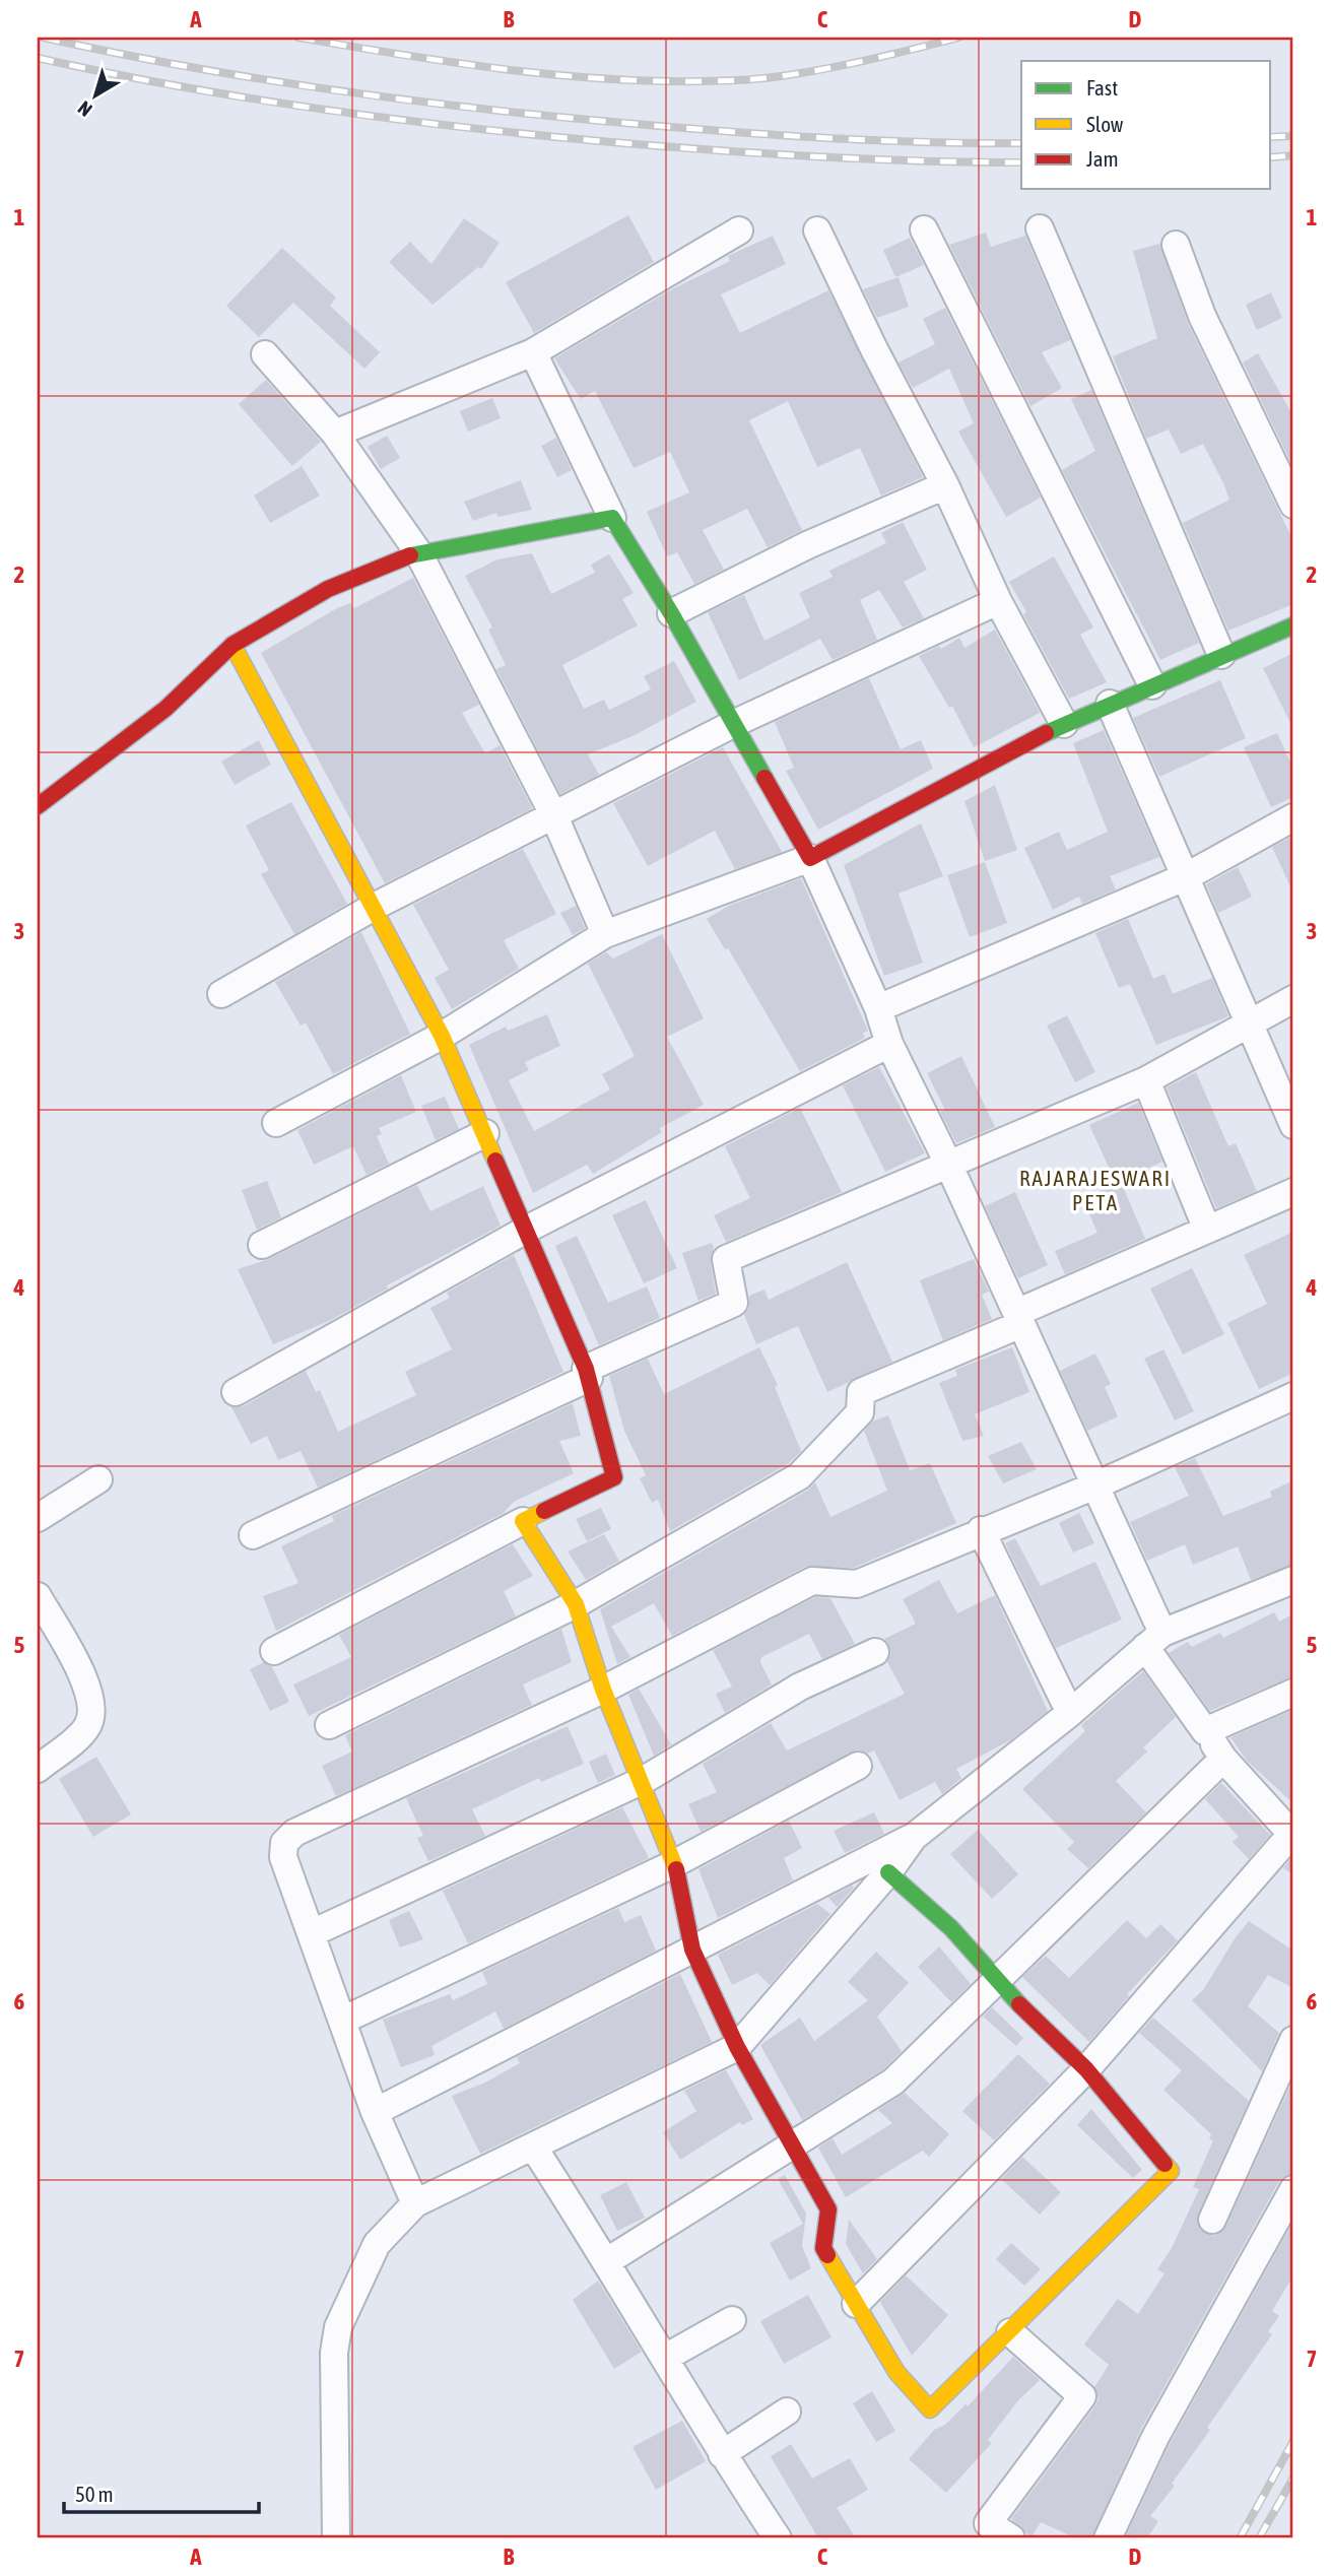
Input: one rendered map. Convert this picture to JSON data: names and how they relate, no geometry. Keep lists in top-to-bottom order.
{
  "districts": ["RAJARAJESWARI PETA"],
  "legend": ["Fast", "Slow", "Jam"],
  "scale_bar": "50 m",
  "north": "bottom left",
  "grid": {
    "columns": [
      "A",
      "B",
      "C",
      "D"
    ],
    "rows": [
      "1",
      "2",
      "3",
      "4",
      "5",
      "6",
      "7"
    ]
  }
}
